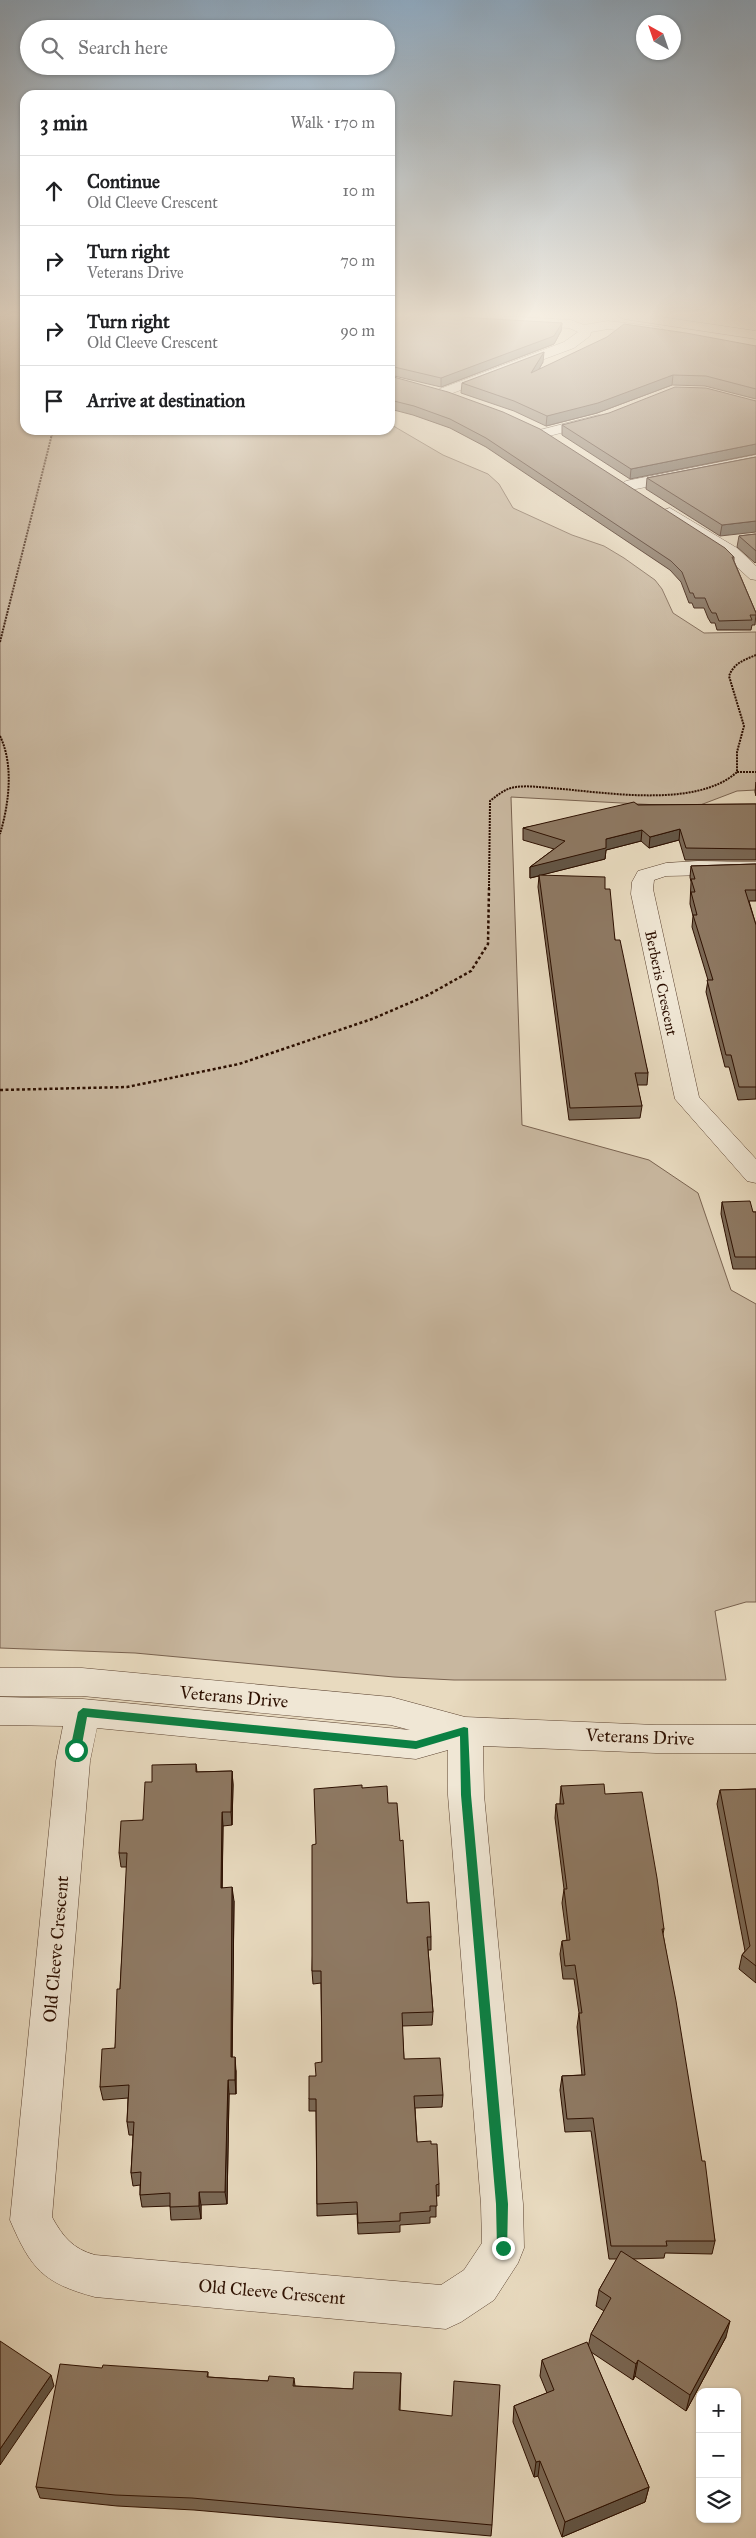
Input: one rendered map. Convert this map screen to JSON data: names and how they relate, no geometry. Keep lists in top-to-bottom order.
{
  "streets": {
    "street": ["Berberis Crescent", "Veterans Drive", "Old Cleeve Crescent"]
  },
  "crossings": [
    ["Veterans Drive", "Old Cleeve Crescent"]
  ],
  "north": "top left",
  "page": {
    "search": "Search here",
    "heading": ["3 min", "Walk · 170 m"],
    "list": [
      ["Continue", "Old Cleeve Crescent", "10 m"],
      ["Turn right", "Veterans Drive", "70 m"],
      ["Turn right", "Old Cleeve Crescent", "90 m"],
      "Arrive at destination"
    ],
    "map_buttons": ["+", "−"]
  }
}
